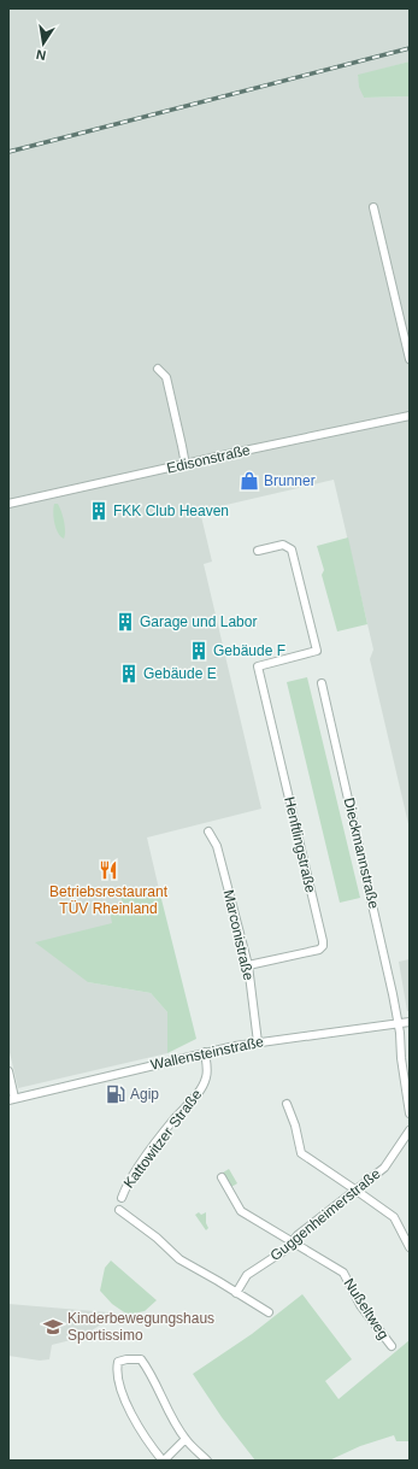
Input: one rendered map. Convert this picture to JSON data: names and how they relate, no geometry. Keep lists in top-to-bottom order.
{
  "streets": {
    "street": [
      "Edisonstraße",
      "Henftlingstraße",
      "Dieckmannstraße",
      "Marconistraße",
      "Wallensteinstraße",
      "Kattowitzer Straße",
      "Guggenheimerstraße",
      "Nußeltweg"
    ]
  },
  "crossings": [
    ["Henftlingstraße", "Marconistraße"],
    ["Dieckmannstraße", "Wallensteinstraße"],
    ["Marconistraße", "Wallensteinstraße"],
    ["Wallensteinstraße", "Kattowitzer Straße"],
    ["Guggenheimerstraße", "Nußeltweg"]
  ],
  "places": {
    "shop": ["Brunner"],
    "building": [
      "FKK Club Heaven",
      "Garage und Labor",
      "Gebäude F",
      "Gebäude E"
    ],
    "restaurant": ["Betriebsrestaurant TÜV Rheinland"],
    "fuel station": ["Agip"],
    "school or university": ["Kinderbewegungshaus Sportissimo"]
  },
  "north": "bottom"
}
